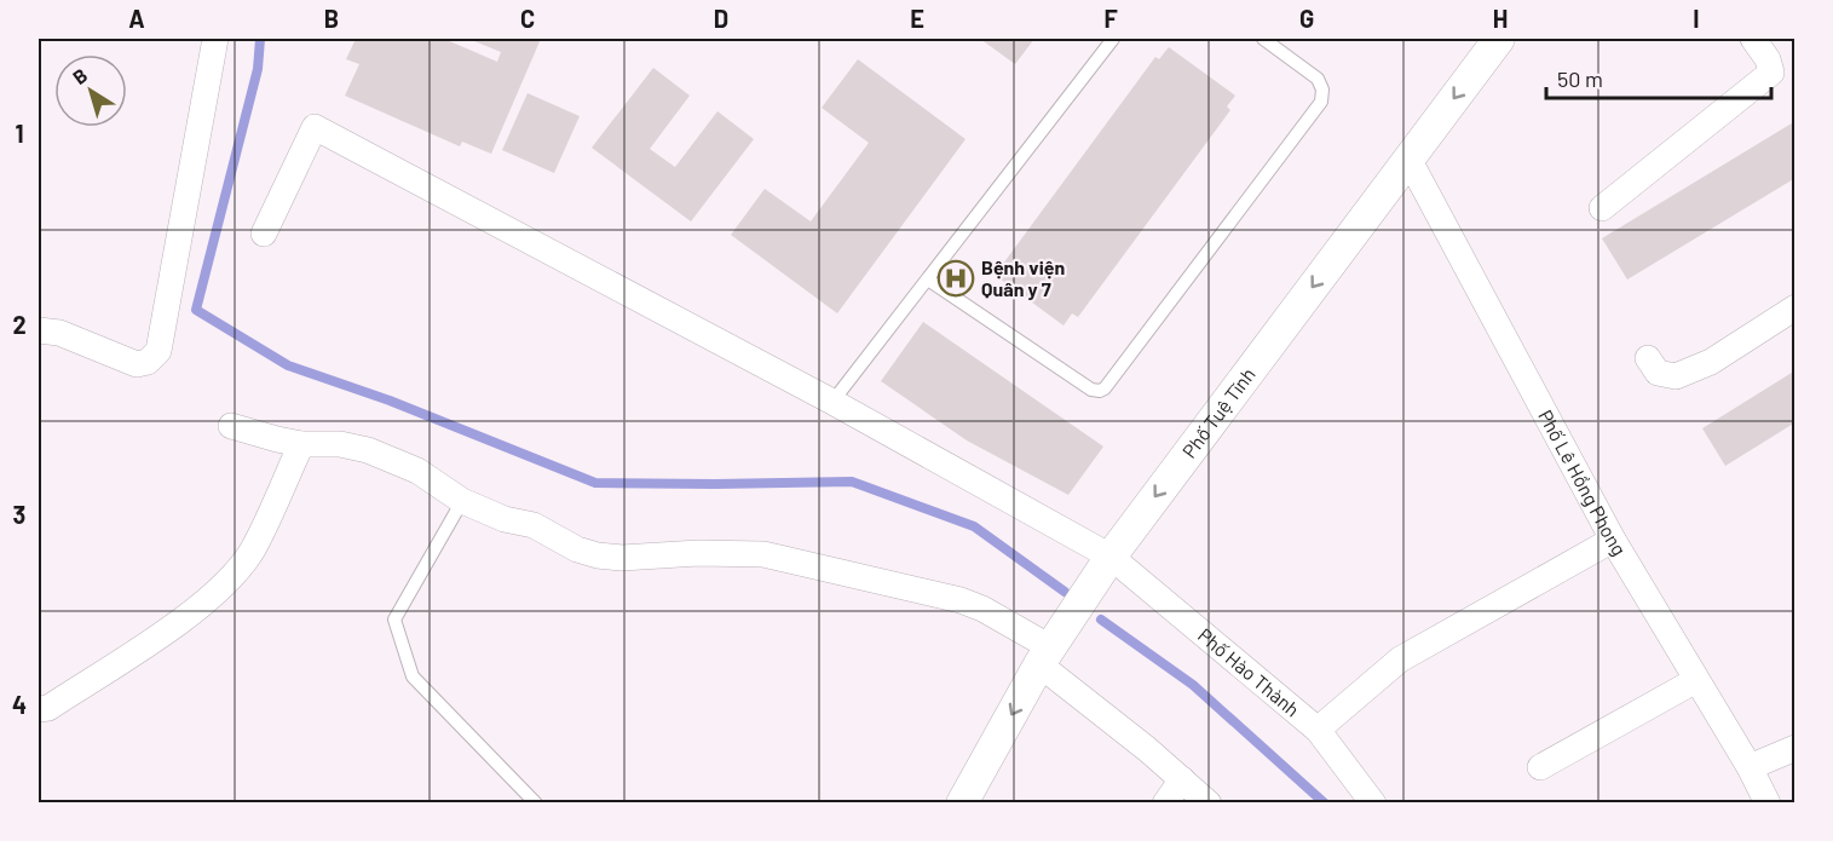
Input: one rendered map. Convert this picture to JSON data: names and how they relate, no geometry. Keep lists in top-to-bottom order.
{
  "streets": {
    "street": ["Phố Tuệ Tĩnh", "Phố Lê Hồng Phong", "Phố Hào Thành"]
  },
  "crossings": [
    ["Phố Tuệ Tĩnh", "Phố Lê Hồng Phong"],
    ["Phố Tuệ Tĩnh", "Phố Hào Thành"]
  ],
  "one_way": ["Phố Tuệ Tĩnh"],
  "places": {
    "hospital": ["Bệnh viện Quân y 7"]
  },
  "scale_bar": "50 m",
  "north": "top left",
  "grid": {
    "columns": [
      "A",
      "B",
      "C",
      "D",
      "E",
      "F",
      "G",
      "H",
      "I"
    ],
    "rows": [
      "1",
      "2",
      "3",
      "4"
    ]
  }
}
